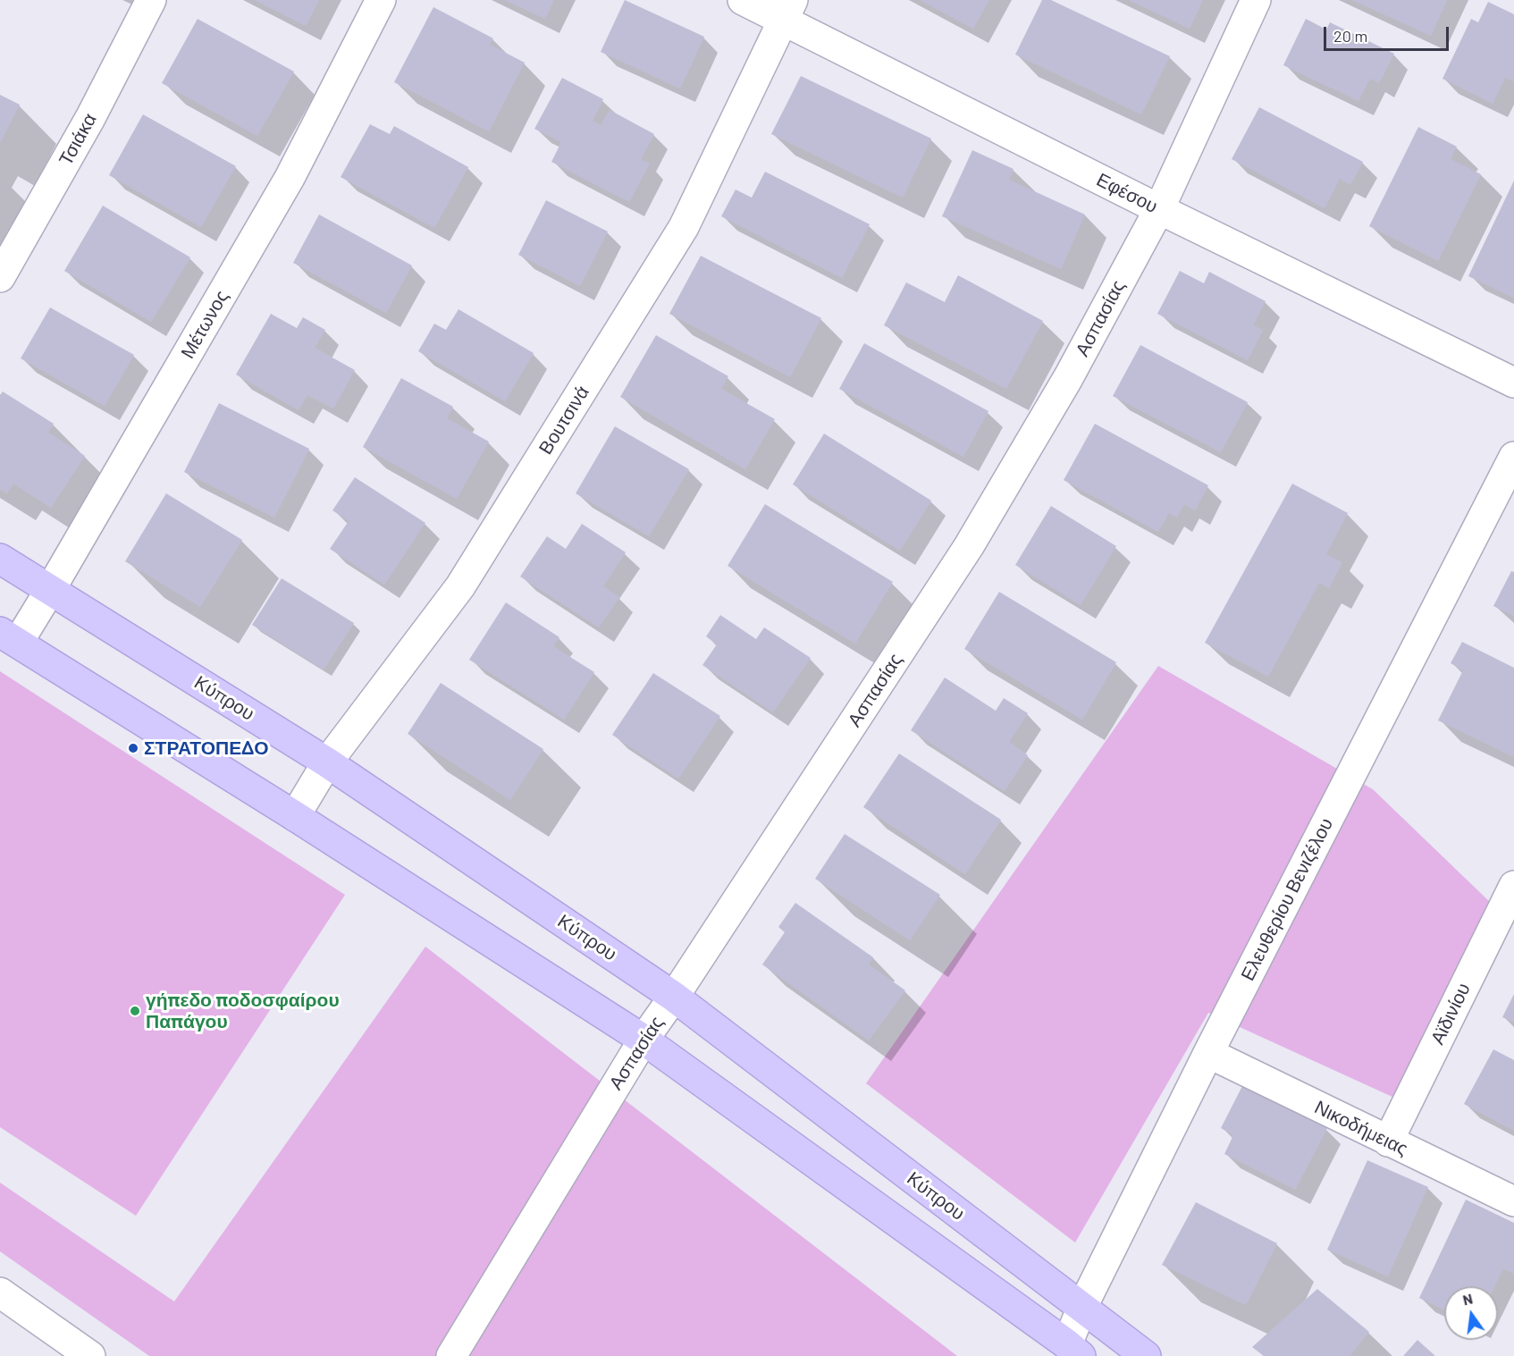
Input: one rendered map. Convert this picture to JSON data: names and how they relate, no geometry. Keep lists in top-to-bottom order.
{
  "streets": {
    "street": [
      "Τσιάκα",
      "Εφέσου",
      "Ασπασίας",
      "Μέτωνος",
      "Βουτσινά",
      "Κύπρου",
      "Ελευθερίου Βενιζέλου",
      "Αϊδινίου",
      "Νικοδήμειας"
    ]
  },
  "crossings": [
    ["Εφέσου", "Ασπασίας"],
    ["Εφέσου", "Βουτσινά"],
    ["Ασπασίας", "Κύπρου"],
    ["Μέτωνος", "Κύπρου"],
    ["Βουτσινά", "Κύπρου"],
    ["Κύπρου", "Ελευθερίου Βενιζέλου"],
    ["Ελευθερίου Βενιζέλου", "Νικοδήμειας"],
    ["Αϊδινίου", "Νικοδήμειας"]
  ],
  "places": ["ΣΤΡΑΤΟΠΕΔΟ", "γήπεδο ποδοσφαίρου Παπάγου"],
  "scale_bar": "20 m",
  "north": "top"
}
